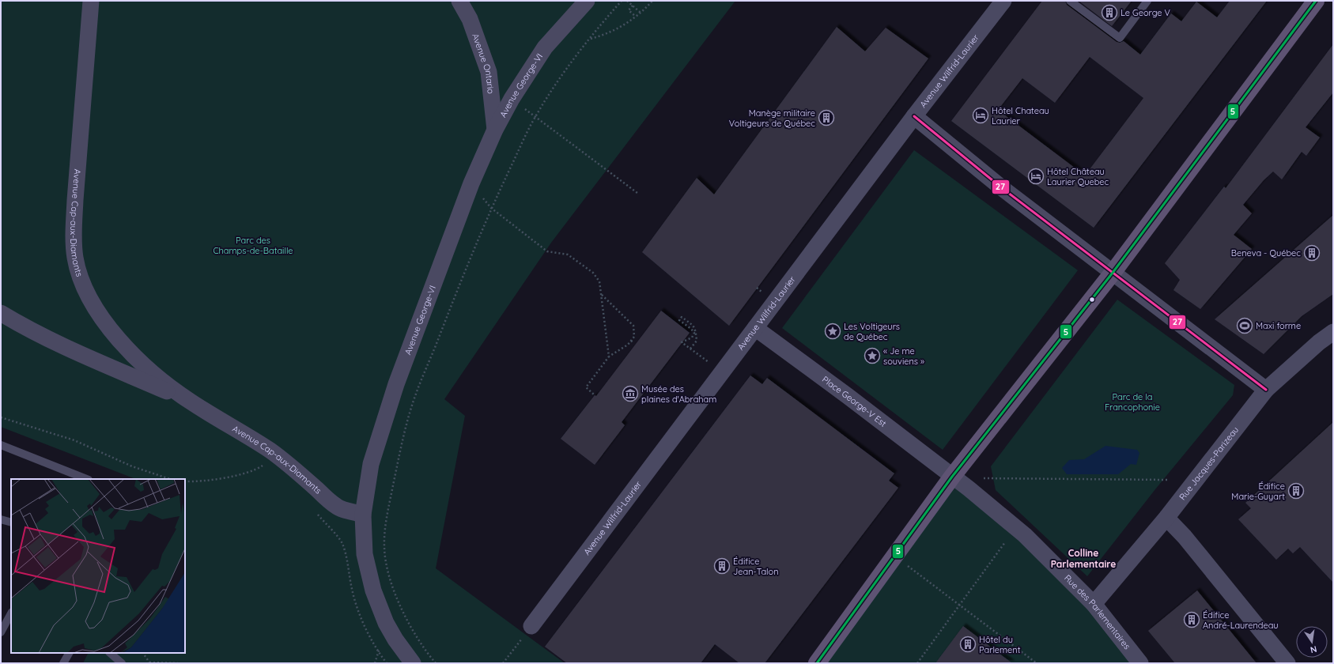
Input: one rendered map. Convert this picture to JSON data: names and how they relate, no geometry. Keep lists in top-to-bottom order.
{
  "streets": {
    "street": [
      "Avenue Ontario",
      "Avenue Wilfrid-Laurier",
      "Avenue George-VI",
      "Avenue Cap-aux-Diamants",
      "Place George-V Est",
      "Rue Jacques-Parizeau",
      "Rue des Parlementaires"
    ]
  },
  "crossings": [
    ["Avenue Ontario", "Avenue George-VI"],
    ["Avenue Wilfrid-Laurier", "Place George-V Est"],
    ["Avenue George-VI", "Avenue Cap-aux-Diamants"],
    ["Place George-V Est", "Rue des Parlementaires"],
    ["Rue Jacques-Parizeau", "Rue des Parlementaires"]
  ],
  "districts": ["Colline Parlementaire"],
  "parks": ["Parc des Champs-de-Bataille", "Parc de la Francophonie"],
  "places": {
    "building": [
      "Le George V",
      "Manège militaire Voltigeurs de Québec",
      "Beneva - Québec",
      "Édifice Marie-Guyart",
      "Édifice Jean-Talon",
      "Édifice André-Laurendeau",
      "Hôtel du Parlement"
    ],
    "hotel": ["Hôtel Chateau Laurier", "Hôtel Château Laurier Quebec"],
    "sports": ["Maxi forme"],
    "place": ["Les Voltigeurs de Québec", "« Je me souviens »"],
    "museum": ["Musée des plaines d'Abraham"]
  },
  "lines": ["transit line 5", "transit line 27"],
  "north": "bottom"
}
